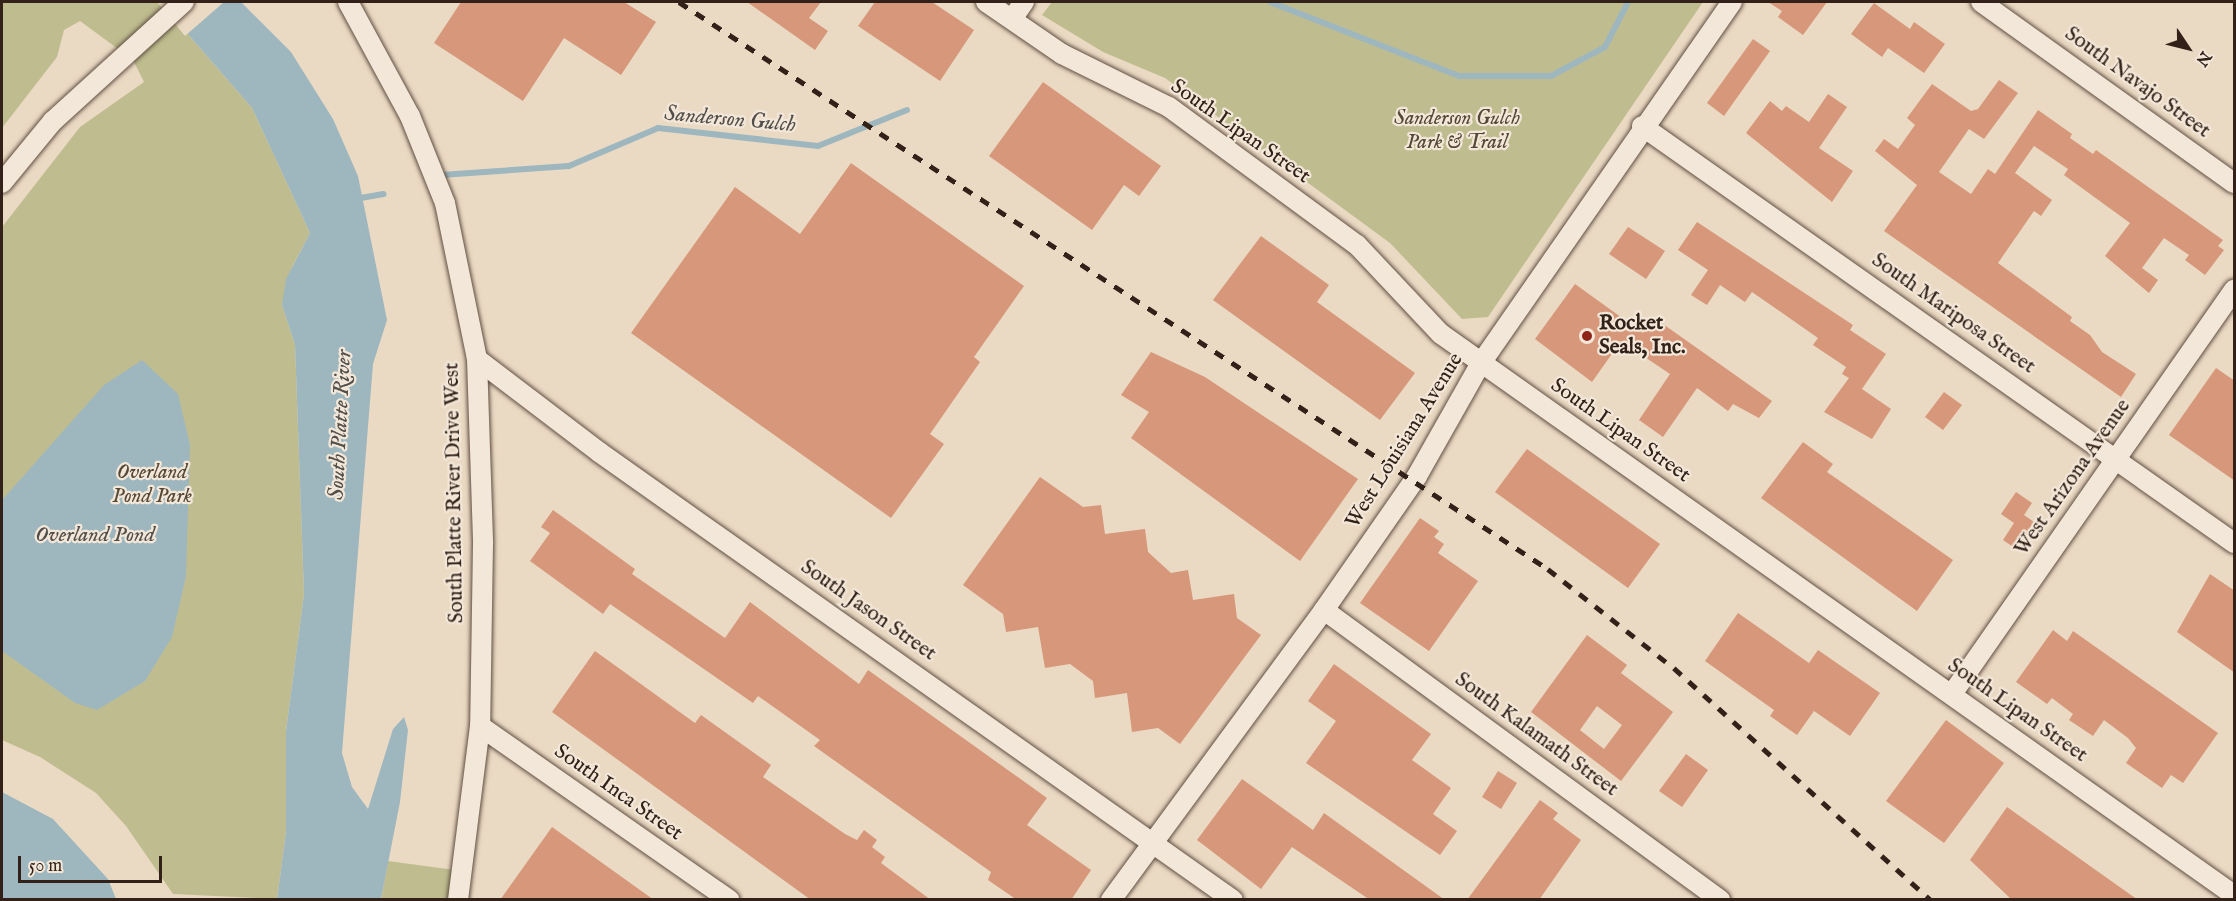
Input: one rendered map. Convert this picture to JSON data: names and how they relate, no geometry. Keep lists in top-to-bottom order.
{
  "streets": {
    "street": [
      "South Navajo Street",
      "South Lipan Street",
      "South Mariposa Street",
      "West Louisiana Avenue",
      "West Arizona Avenue",
      "South Platte River Drive West",
      "South Jason Street",
      "South Kalamath Street",
      "South Inca Street"
    ]
  },
  "crossings": [
    ["South Lipan Street", "West Louisiana Avenue"],
    ["South Lipan Street", "West Arizona Avenue"],
    ["South Mariposa Street", "West Louisiana Avenue"],
    ["South Mariposa Street", "West Arizona Avenue"],
    ["West Louisiana Avenue", "South Jason Street"],
    ["West Louisiana Avenue", "South Kalamath Street"],
    ["South Platte River Drive West", "South Jason Street"],
    ["South Platte River Drive West", "South Inca Street"]
  ],
  "water": ["Sanderson Gulch", "South Platte River", "Overland Pond"],
  "parks": ["Sanderson Gulch Park & Trail", "Overland Pond Park"],
  "places": ["Rocket Seals, Inc."],
  "scale_bar": "50 m",
  "north": "bottom right"
}
